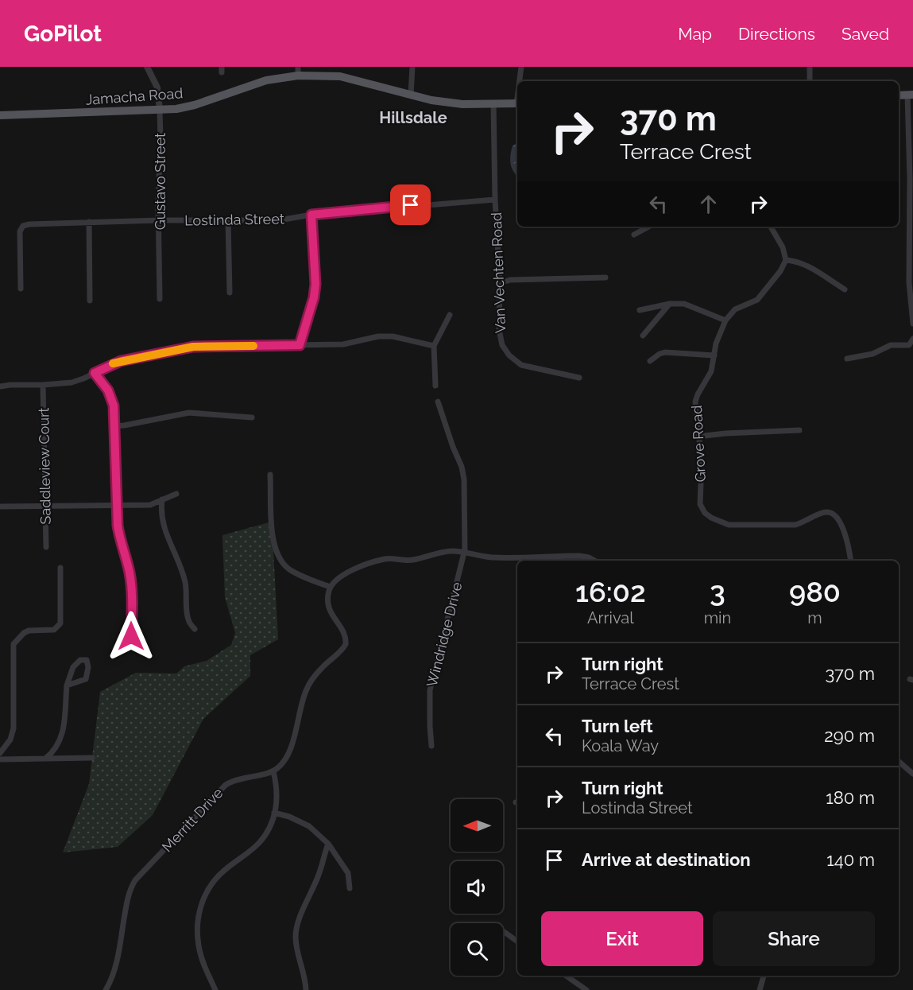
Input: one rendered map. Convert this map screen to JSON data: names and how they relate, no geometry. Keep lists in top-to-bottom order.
{
  "streets": {
    "main road": ["Jamacha Road"],
    "street": [
      "Gustavo Street",
      "Lostinda Street",
      "Van Vechten Road",
      "Grove Road",
      "Saddleview Court",
      "Windridge Drive",
      "Merritt Drive"
    ]
  },
  "crossings": [
    ["Jamacha Road", "Gustavo Street"],
    ["Jamacha Road", "Van Vechten Road"],
    ["Gustavo Street", "Lostinda Street"],
    ["Lostinda Street", "Van Vechten Road"]
  ],
  "districts": ["Hillsdale"],
  "north": "left",
  "page": {
    "header": "GoPilot",
    "nav": ["Map", "Directions", "Saved"],
    "turn": ["370 m", "Terrace Crest"],
    "eta": [
      "16:02",
      "Arrival",
      "3",
      "min",
      "980",
      "m"
    ],
    "list": [
      {
        "name": "Turn right",
        "note": "Terrace Crest",
        "value": "370 m"
      },
      {
        "name": "Turn left",
        "note": "Koala Way",
        "value": "290 m"
      },
      {
        "name": "Turn right",
        "note": "Lostinda Street",
        "value": "180 m"
      },
      {
        "name": "Arrive at destination",
        "value": "140 m"
      }
    ],
    "buttons": ["Exit", "Share"]
  }
}
